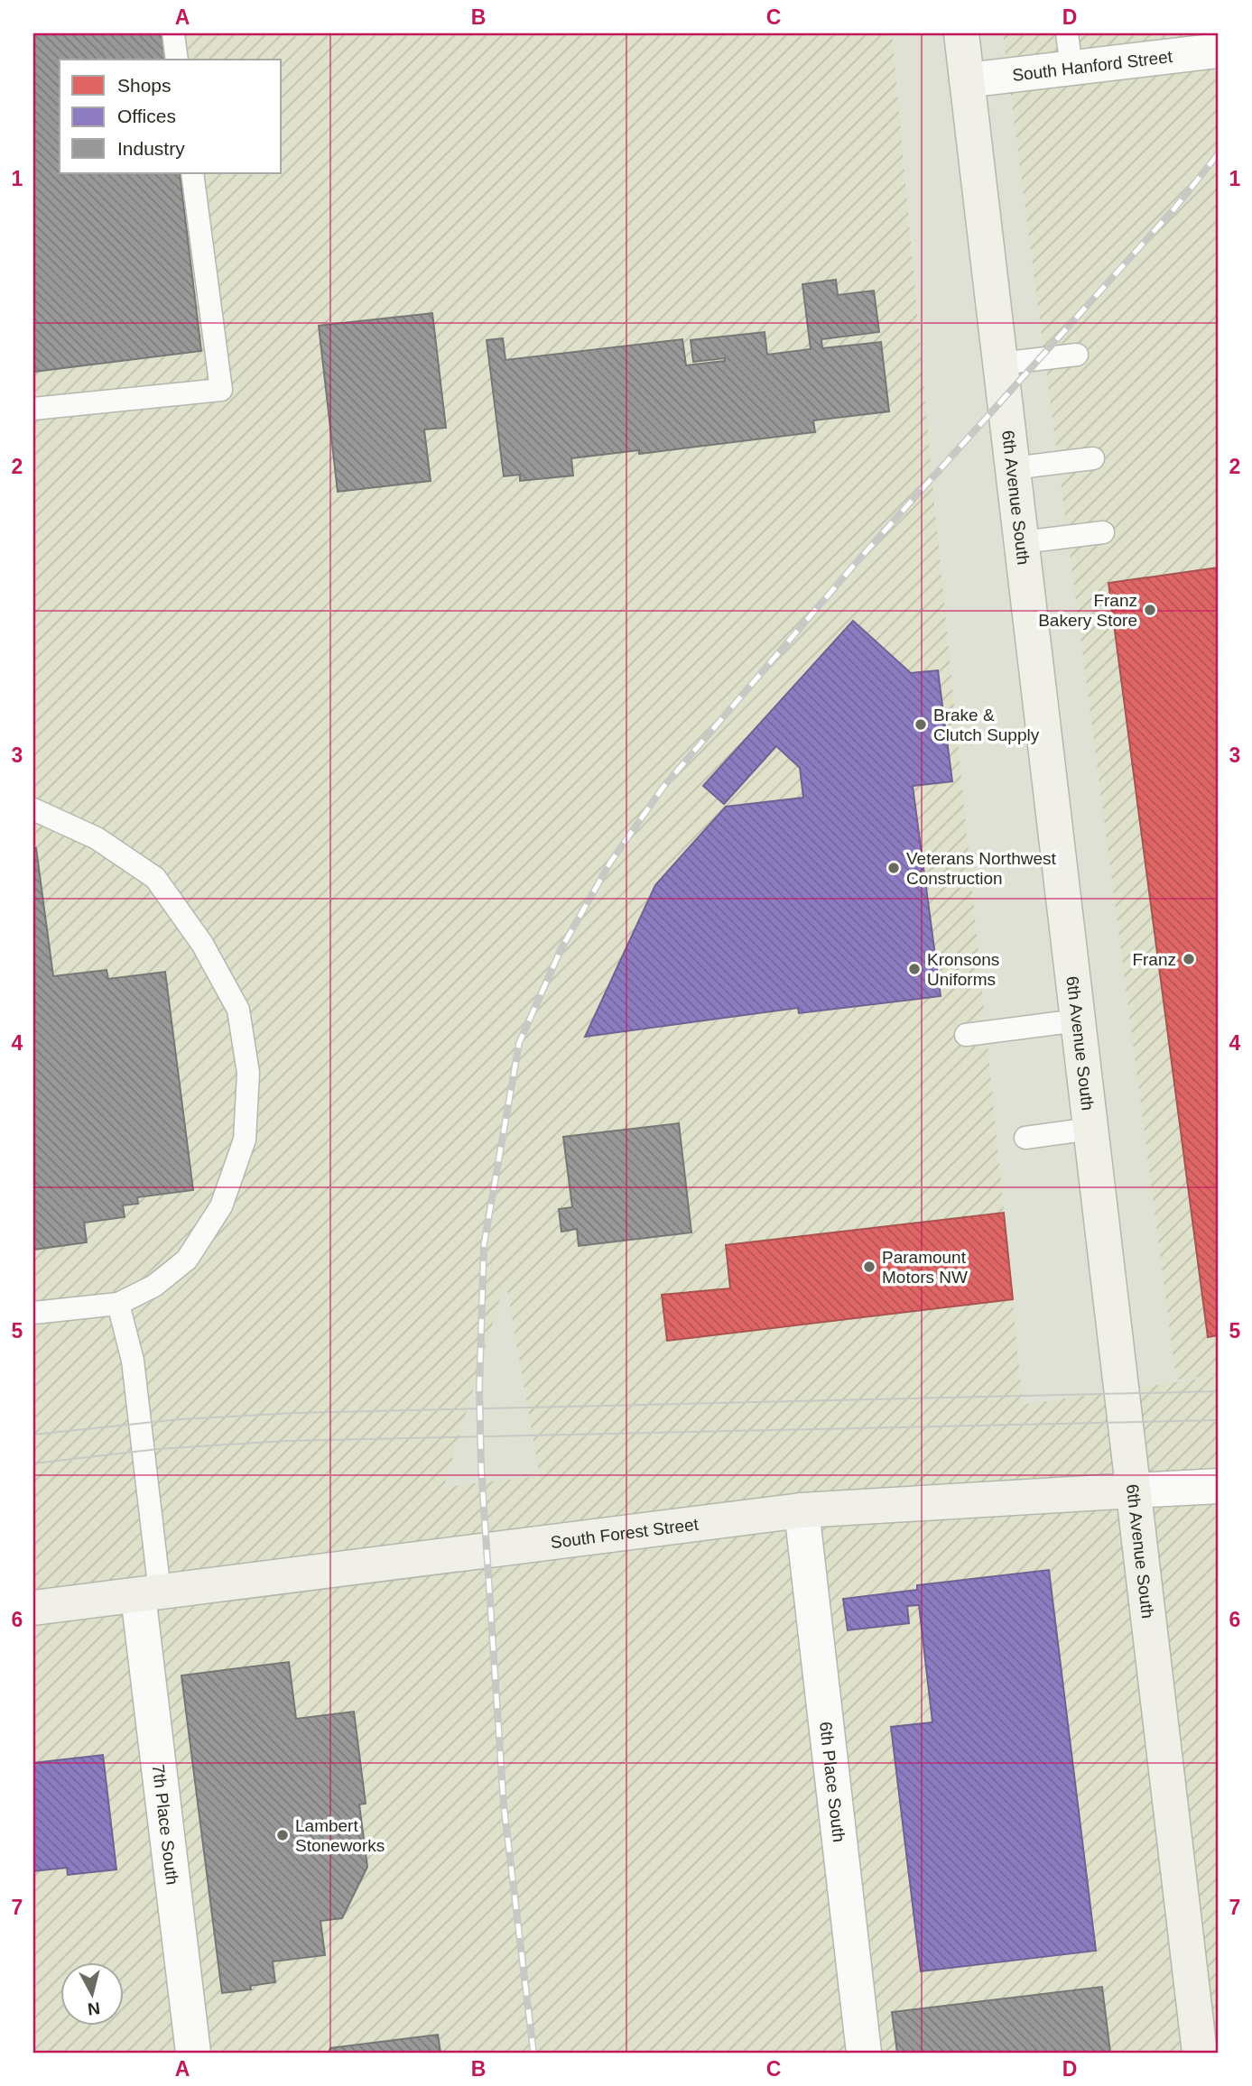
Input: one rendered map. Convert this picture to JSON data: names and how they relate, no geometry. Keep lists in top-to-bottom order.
{
  "streets": {
    "main road": ["6th Avenue South", "South Forest Street"],
    "street": ["South Hanford Street", "6th Place South", "7th Place South"]
  },
  "crossings": [
    ["South Hanford Street", "6th Avenue South"],
    ["6th Avenue South", "South Forest Street"],
    ["South Forest Street", "6th Place South"],
    ["South Forest Street", "7th Place South"]
  ],
  "places": [
    "Franz Bakery Store",
    "Brake & Clutch Supply",
    "Veterans Northwest Construction",
    "Franz",
    "Kronsons Uniforms",
    "Paramount Motors NW",
    "Lambert Stoneworks"
  ],
  "legend": ["Shops", "Offices", "Industry"],
  "north": "bottom",
  "grid": {
    "columns": [
      "A",
      "B",
      "C",
      "D"
    ],
    "rows": [
      "1",
      "2",
      "3",
      "4",
      "5",
      "6",
      "7"
    ]
  }
}
